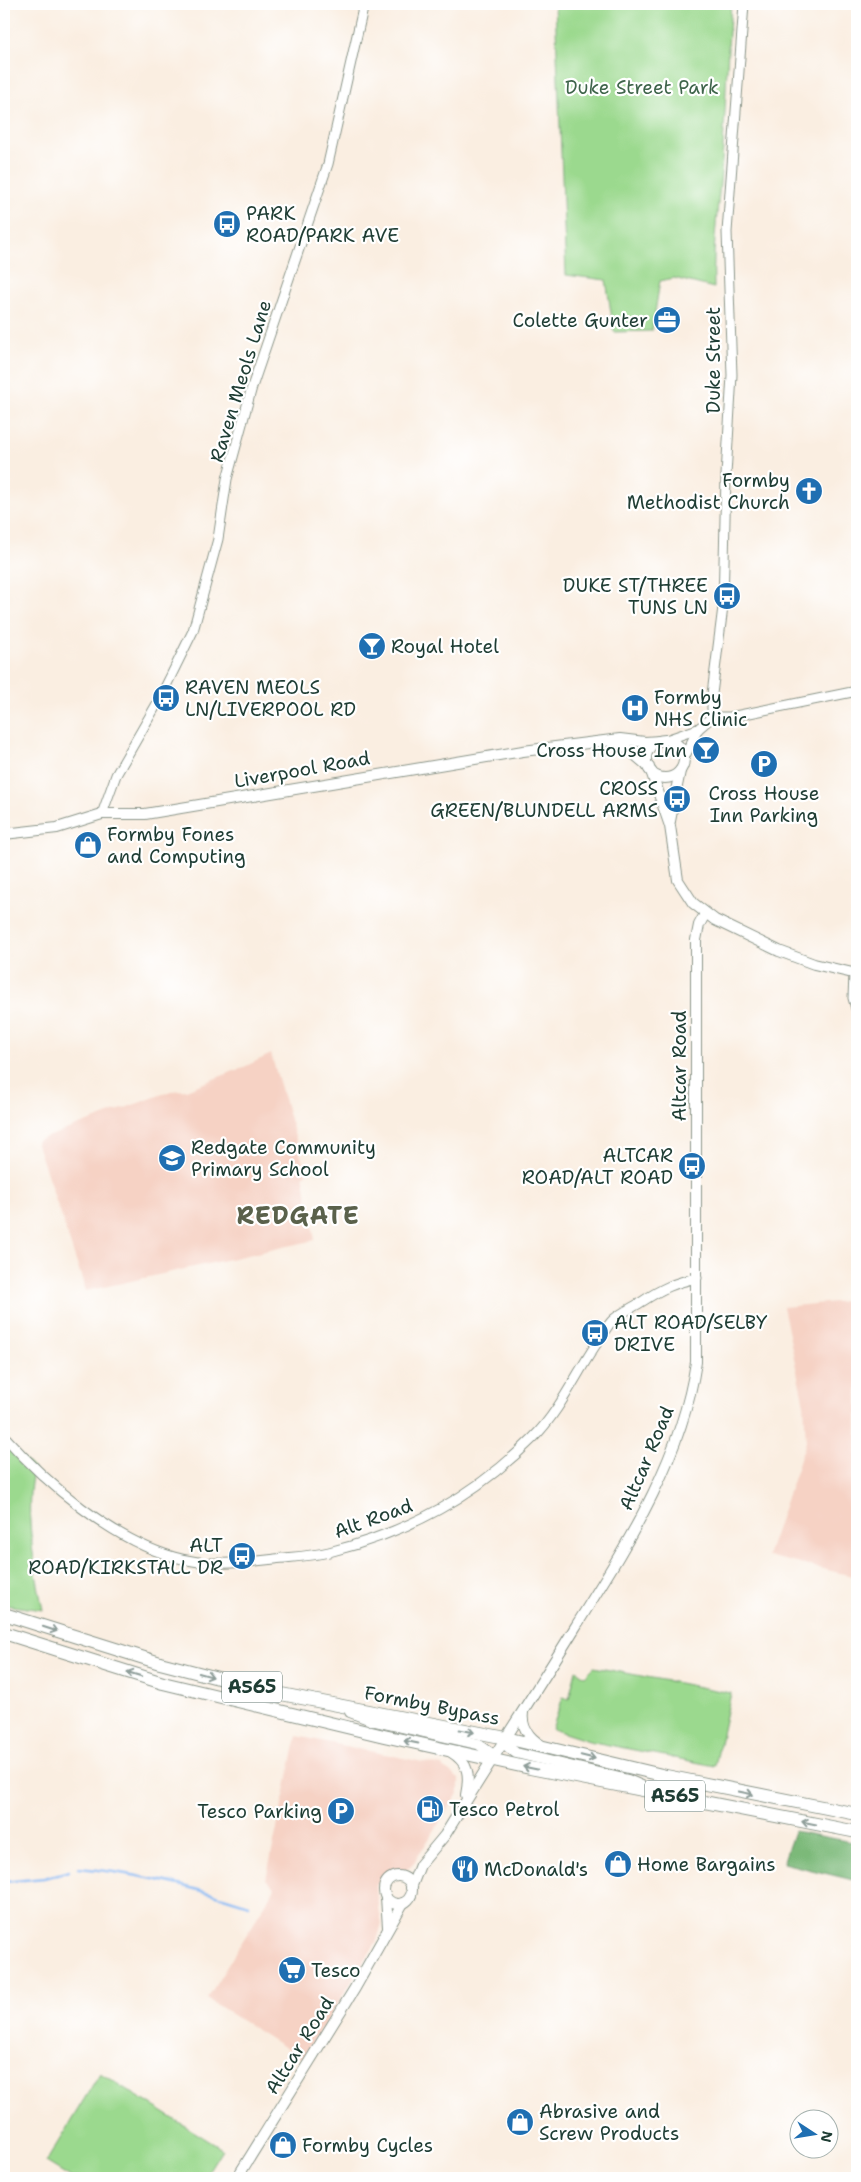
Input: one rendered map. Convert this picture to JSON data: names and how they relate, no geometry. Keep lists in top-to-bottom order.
{
  "streets": {
    "highway": ["A565", "Formby Bypass"],
    "main road": ["Liverpool Road", "Altcar Road"],
    "street": ["Duke Street", "Raven Meols Lane", "Alt Road"]
  },
  "crossings": [
    ["Raven Meols Lane", "Liverpool Road"],
    ["Altcar Road", "Alt Road"],
    ["Altcar Road", "Formby Bypass"]
  ],
  "districts": ["REDGATE"],
  "parks": ["Duke Street Park"],
  "places": {
    "bus stop": [
      "PARK ROAD/PARK AVE",
      "DUKE ST/THREE TUNS LN",
      "RAVEN MEOLS LN/LIVERPOOL RD",
      "CROSS GREEN/BLUNDELL ARMS",
      "ALTCAR ROAD/ALT ROAD",
      "ALT ROAD/SELBY DRIVE",
      "ALT ROAD/KIRKSTALL DR"
    ],
    "office": ["Colette Gunter"],
    "church": ["Formby Methodist Church"],
    "bar": ["Royal Hotel", "Cross House Inn"],
    "hospital": ["Formby NHS Clinic"],
    "parking": ["Cross House Inn Parking", "Tesco Parking"],
    "shop": [
      "Formby Fones and Computing",
      "Home Bargains",
      "Abrasive and Screw Products",
      "Formby Cycles"
    ],
    "school or university": ["Redgate Community Primary School"],
    "fuel station": ["Tesco Petrol"],
    "restaurant": ["McDonald's"],
    "supermarket": ["Tesco"]
  },
  "north": "right"
}
